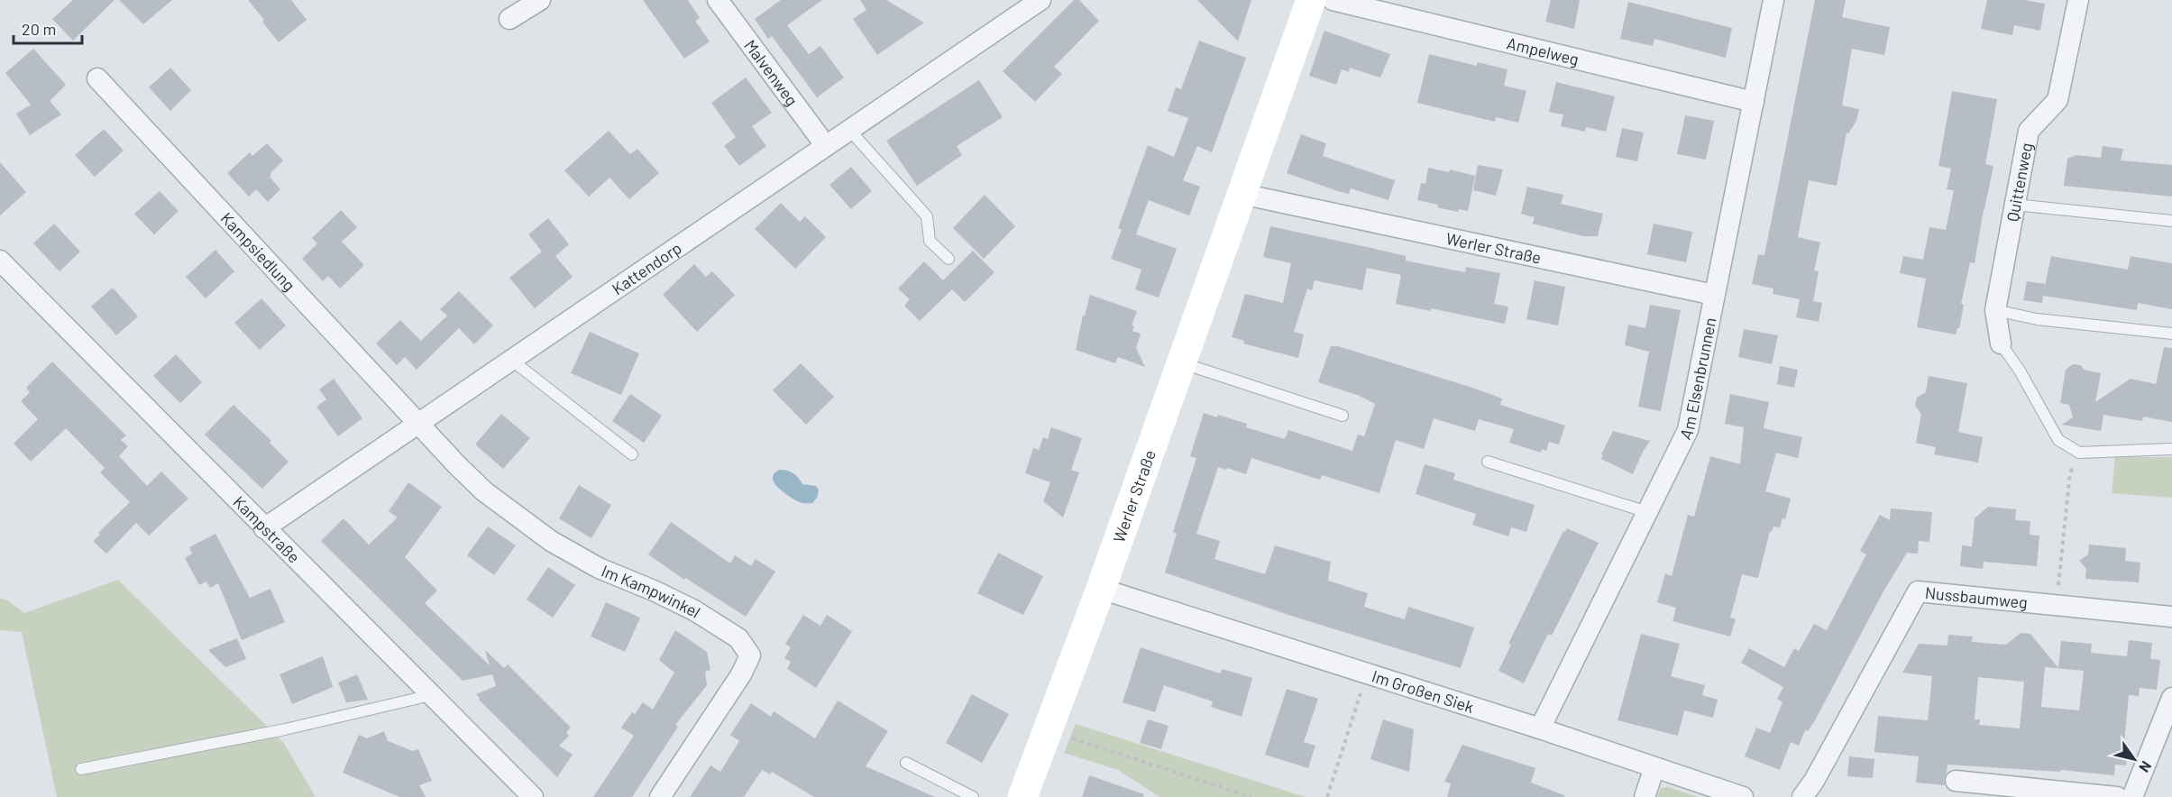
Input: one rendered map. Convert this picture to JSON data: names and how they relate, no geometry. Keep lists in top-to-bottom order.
{
  "streets": {
    "main road": ["Werler Straße"],
    "street": [
      "Ampelweg",
      "Malvenweg",
      "Quittenweg",
      "Kampsiedlung",
      "Kattendorp",
      "Am Elsenbrunnen",
      "Kampstraße",
      "Im Kampwinkel",
      "Nussbaumweg",
      "Im Großen Siek"
    ]
  },
  "crossings": [
    ["Ampelweg", "Am Elsenbrunnen"],
    ["Malvenweg", "Kattendorp"],
    ["Werler Straße", "Am Elsenbrunnen"],
    ["Werler Straße", "Im Großen Siek"],
    ["Kampsiedlung", "Kattendorp"],
    ["Kampsiedlung", "Im Kampwinkel"],
    ["Kattendorp", "Kampstraße"],
    ["Kattendorp", "Im Kampwinkel"],
    ["Am Elsenbrunnen", "Im Großen Siek"]
  ],
  "scale_bar": "20 m",
  "north": "bottom right"
}
